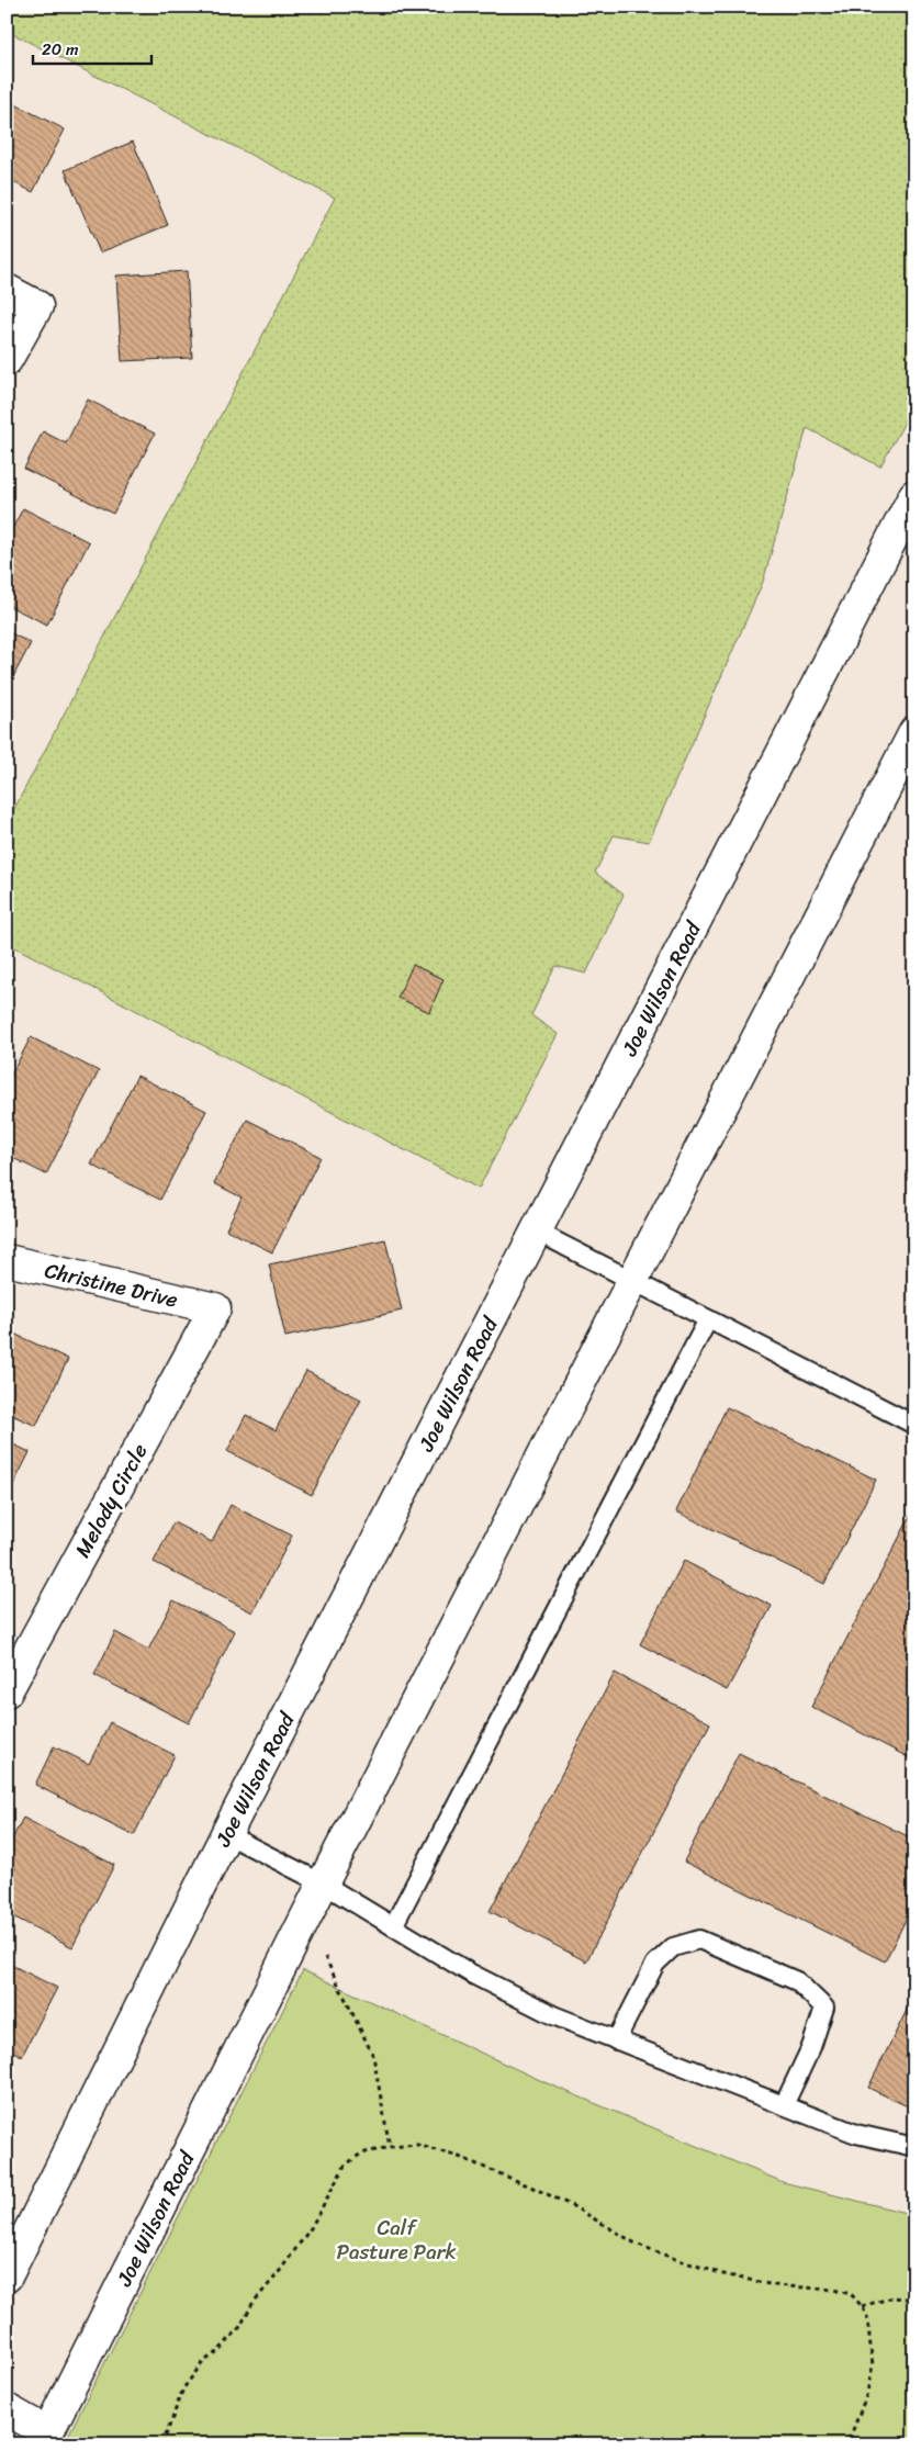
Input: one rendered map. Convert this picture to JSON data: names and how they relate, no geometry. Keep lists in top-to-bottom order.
{
  "streets": {
    "main road": ["Joe Wilson Road", "Christine Drive", "Melody Circle"]
  },
  "crossings": [
    ["Christine Drive", "Melody Circle"]
  ],
  "parks": ["Calf Pasture Park"],
  "scale_bar": "20 m"
}
